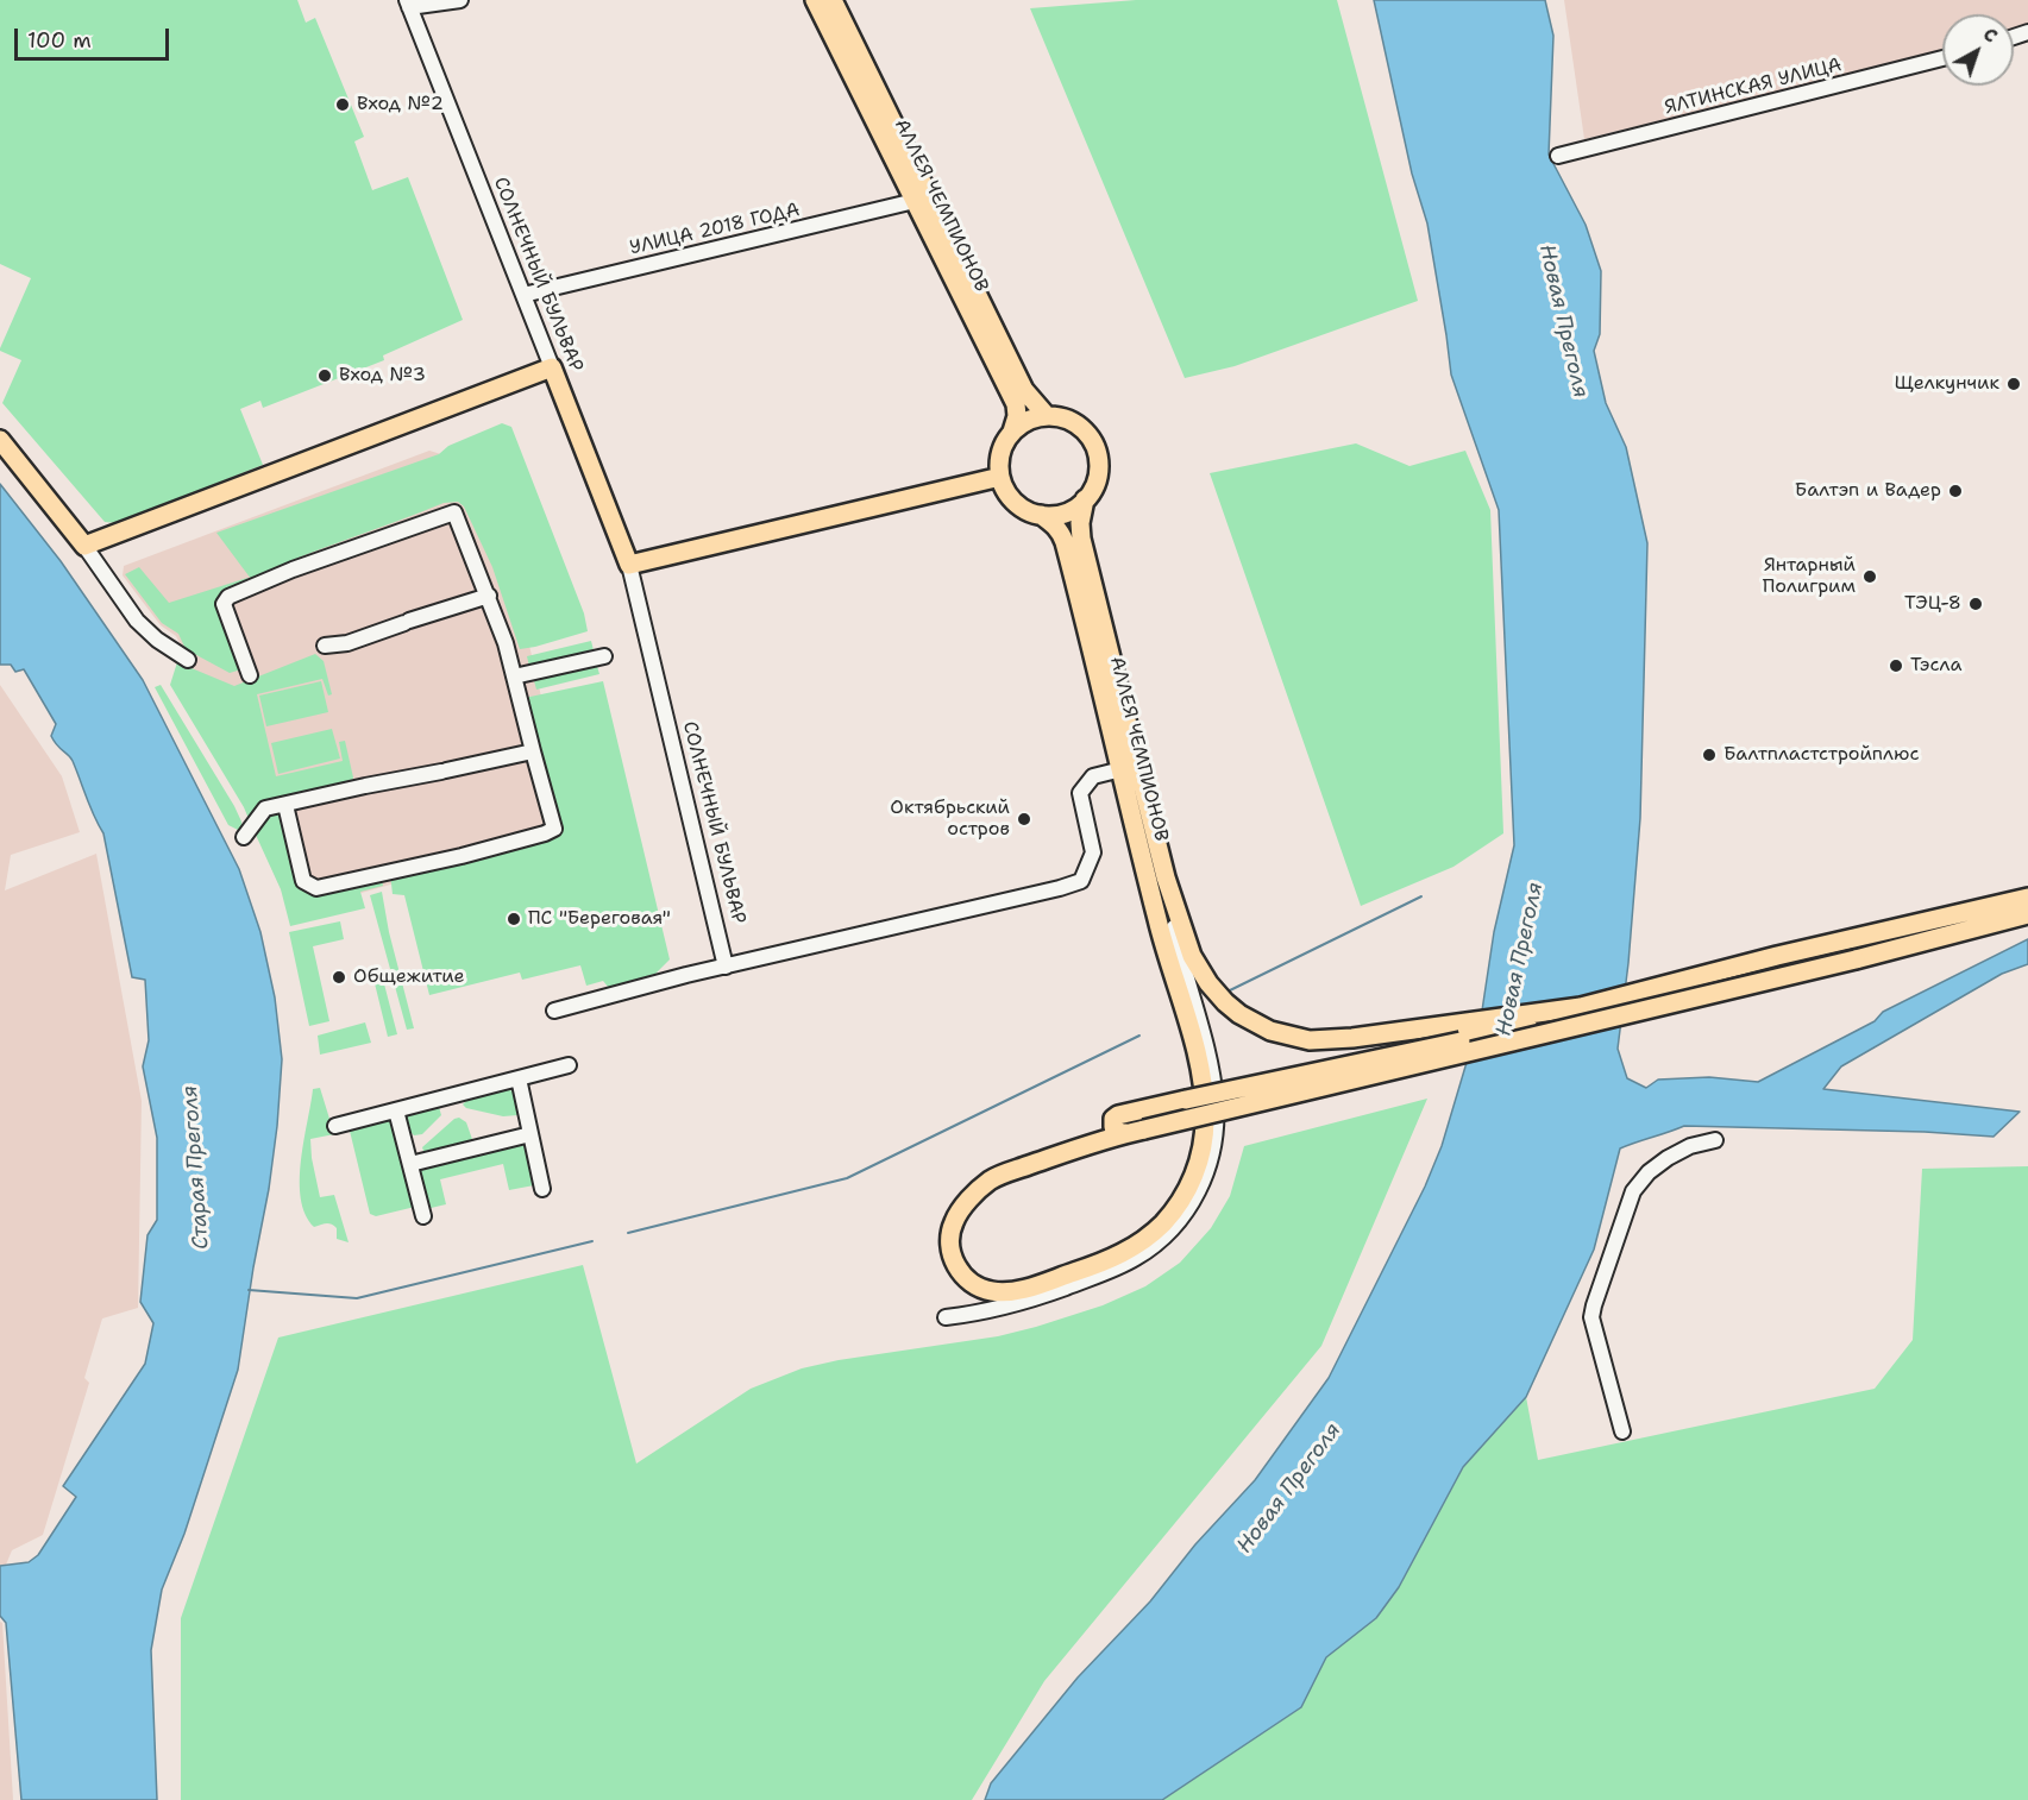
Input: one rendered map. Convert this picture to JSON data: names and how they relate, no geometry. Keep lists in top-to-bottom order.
{
  "streets": {
    "main road": ["АЛЛЕЯ ЧЕМПИОНОВ", "СОЛНЕЧНЫЙ БУЛЬВАР"],
    "street": ["ЯЛТИНСКАЯ УЛИЦА", "УЛИЦА 2018 ГОДА"]
  },
  "crossings": [
    ["АЛЛЕЯ ЧЕМПИОНОВ", "УЛИЦА 2018 ГОДА"],
    ["УЛИЦА 2018 ГОДА", "СОЛНЕЧНЫЙ БУЛЬВАР"]
  ],
  "water": ["Новая Преголя", "Старая Преголя"],
  "places": [
    "Вход №2",
    "Вход №3",
    "Щелкунчик",
    "Балтэп и Вадер",
    "Янтарный Полигрим",
    "ТЭЦ-8",
    "Тэсла",
    "Балтпластстройплюс",
    "Октябрьский остров",
    "ПС \"Береговая\"",
    "Общежитие"
  ],
  "scale_bar": "100 m",
  "north": "top right"
}
